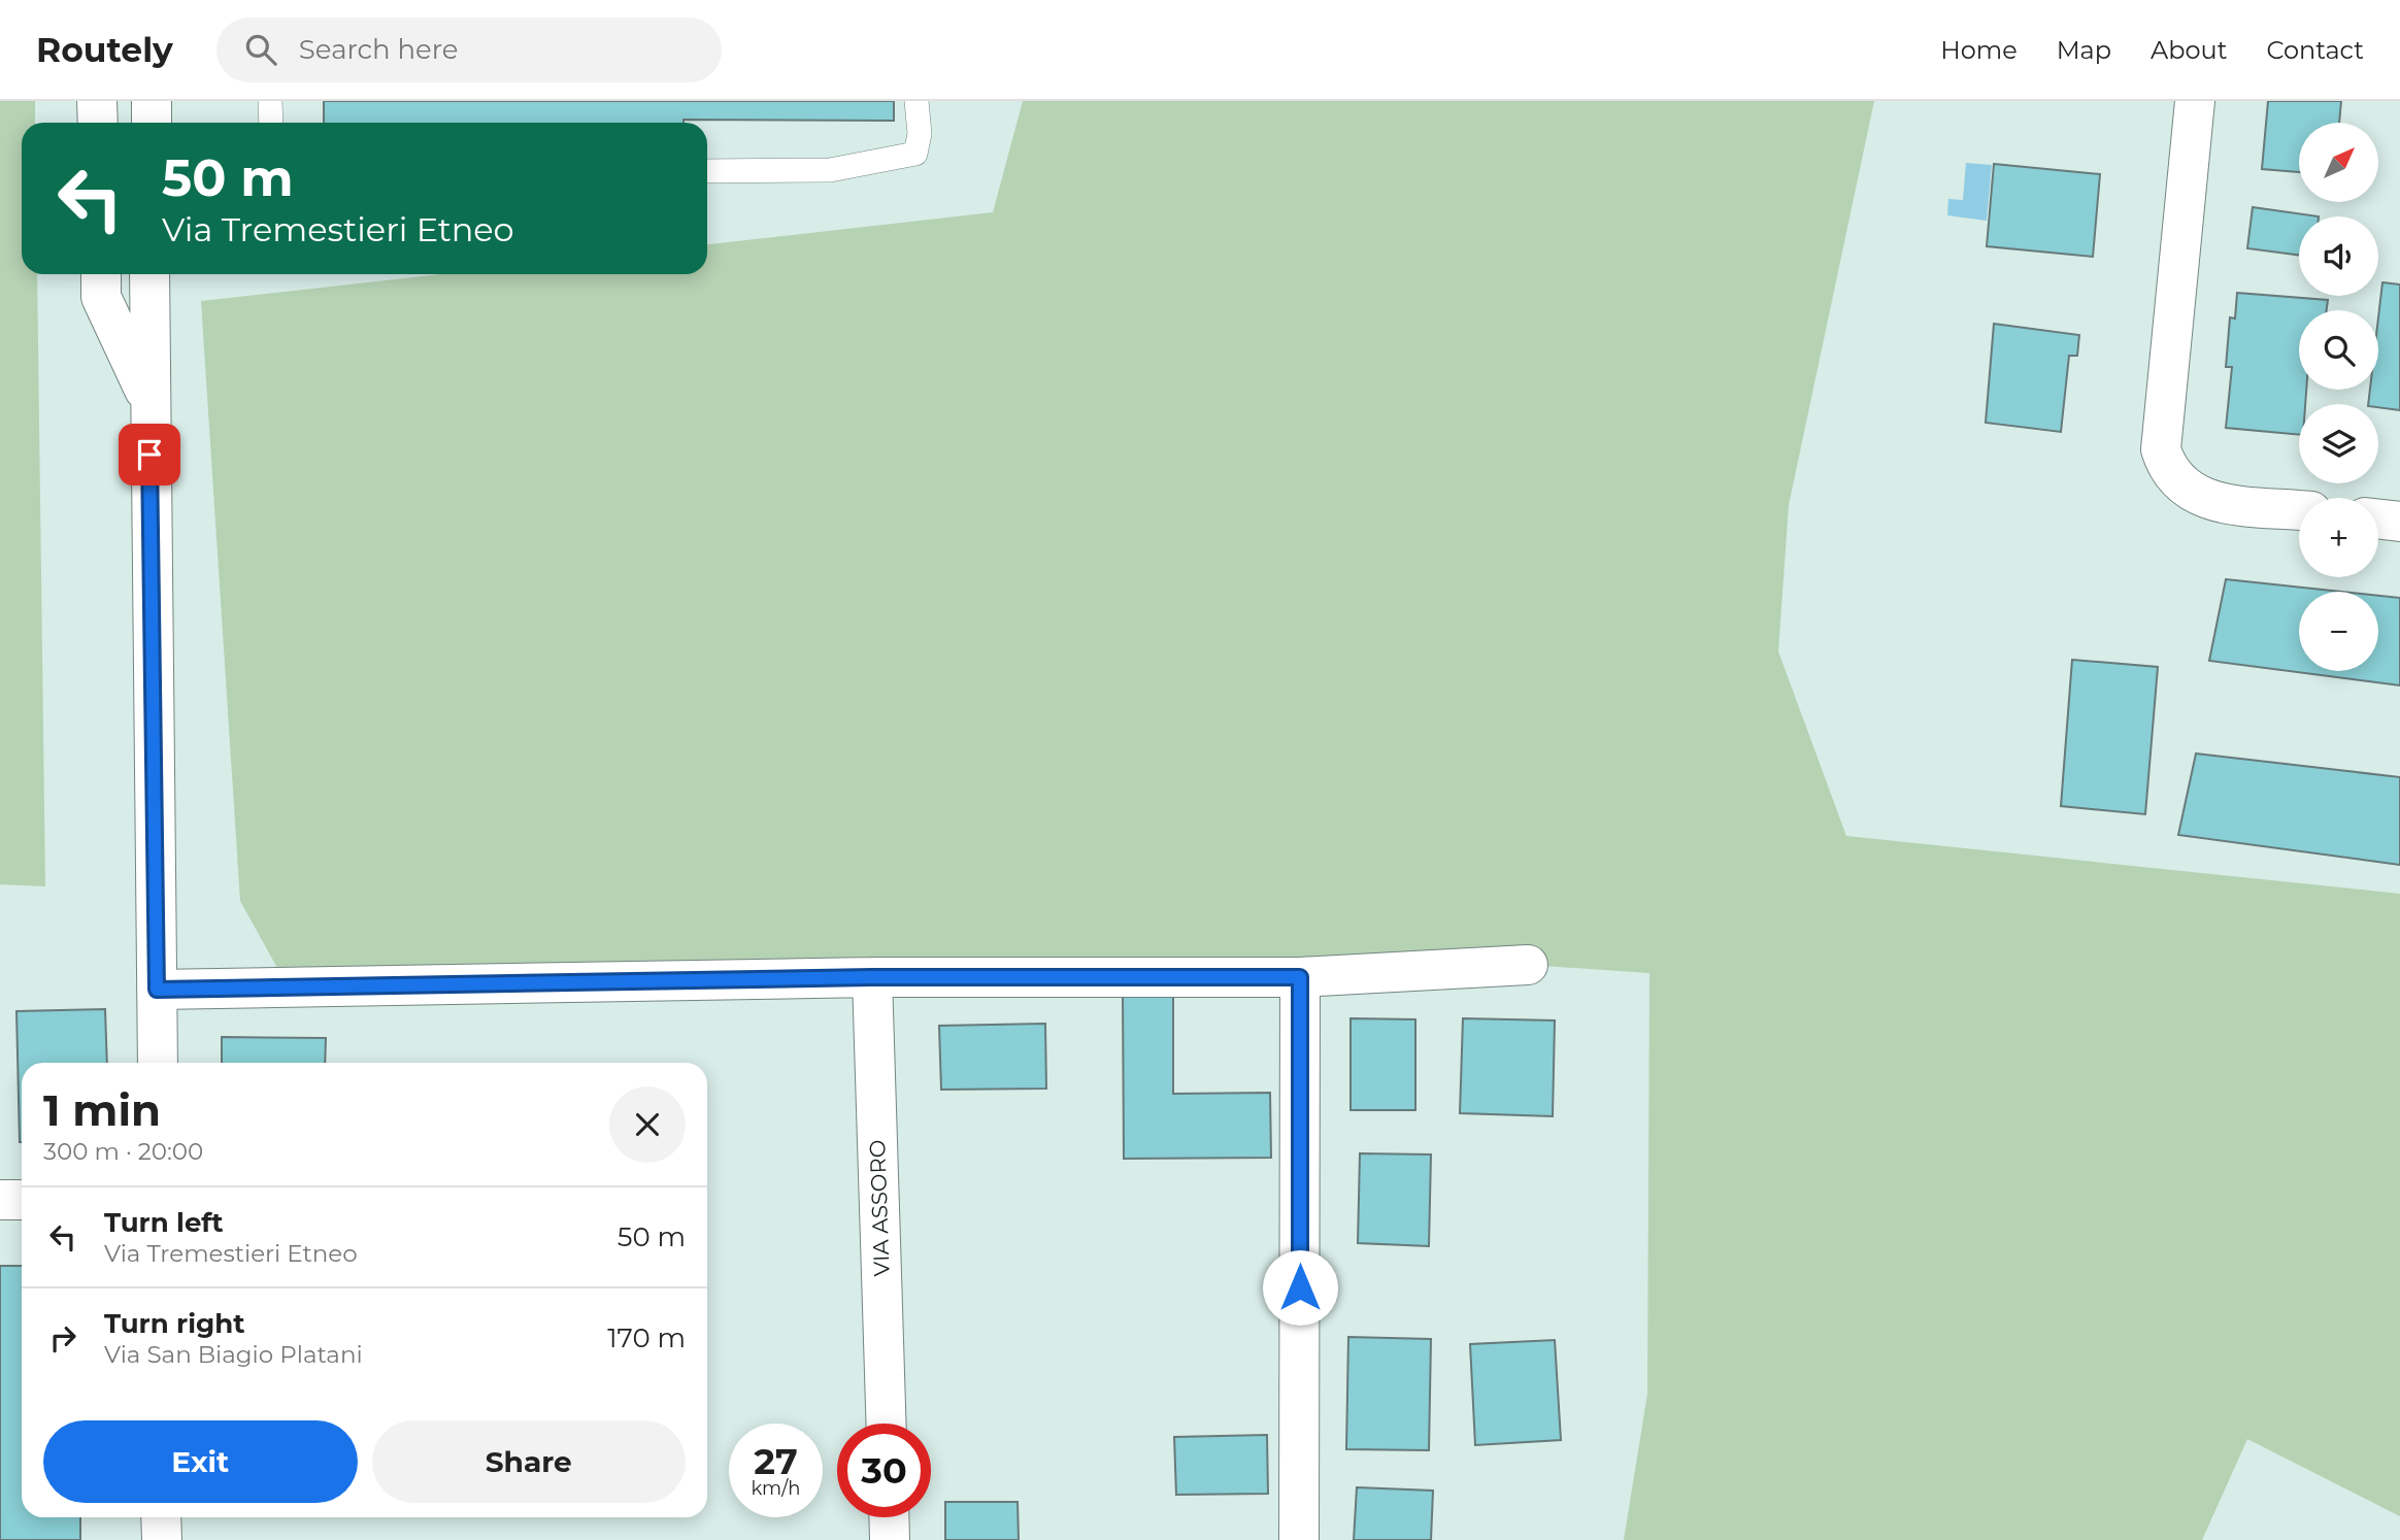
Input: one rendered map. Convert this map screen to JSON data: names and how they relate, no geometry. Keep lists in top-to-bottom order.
{
  "streets": {
    "street": ["VIA ASSORO"]
  },
  "north": "top right",
  "page": {
    "header": "Routely",
    "search": "Search here",
    "nav": [
      "Home",
      "Map",
      "About",
      "Contact"
    ],
    "map_buttons": ["+", "−"],
    "turn": ["50 m", "Via Tremestieri Etneo"],
    "heading": ["1 min", "300 m · 20:00"],
    "list": [
      {
        "name": "Turn left",
        "note": "Via Tremestieri Etneo",
        "value": "50 m"
      },
      {
        "name": "Turn right",
        "note": "Via San Biagio Platani",
        "value": "170 m"
      }
    ],
    "buttons": ["Exit", "Share"],
    "speed": "27 km/h",
    "limit": "30"
  }
}
